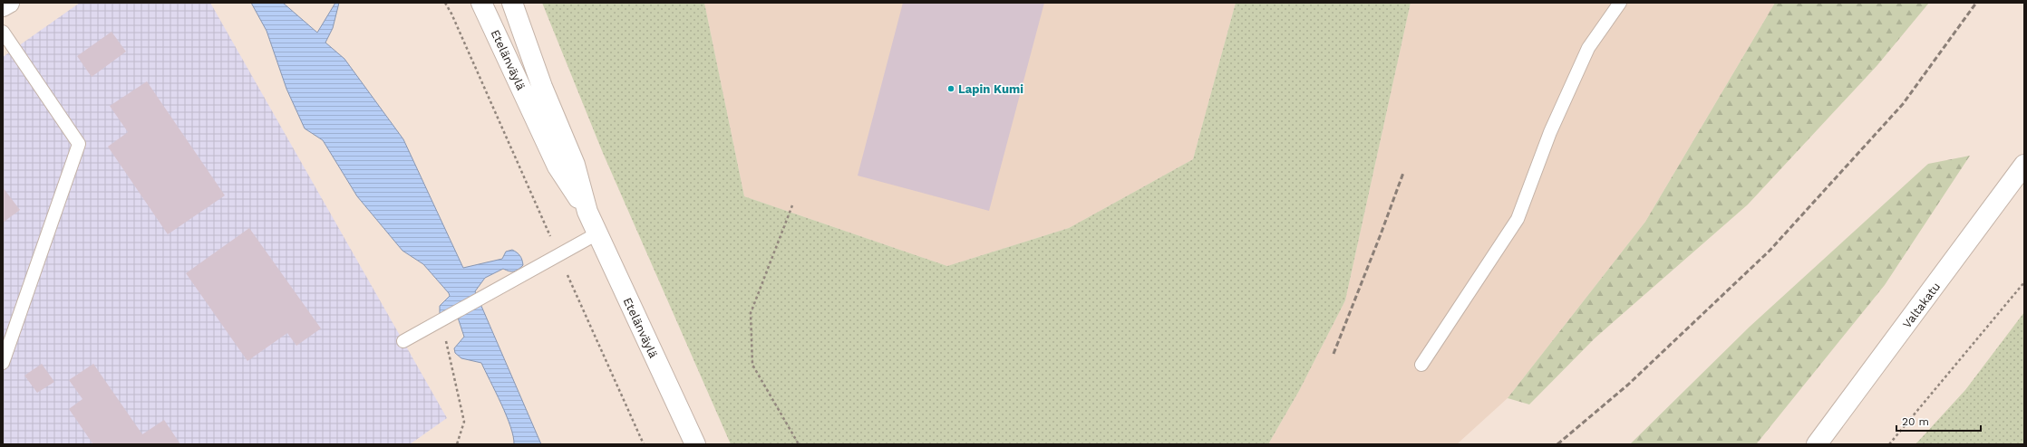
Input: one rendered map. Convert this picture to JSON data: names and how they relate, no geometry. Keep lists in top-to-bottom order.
{
  "streets": {
    "main road": ["Etelänväylä", "Valtakatu"]
  },
  "places": ["Lapin Kumi"],
  "scale_bar": "20 m"
}
